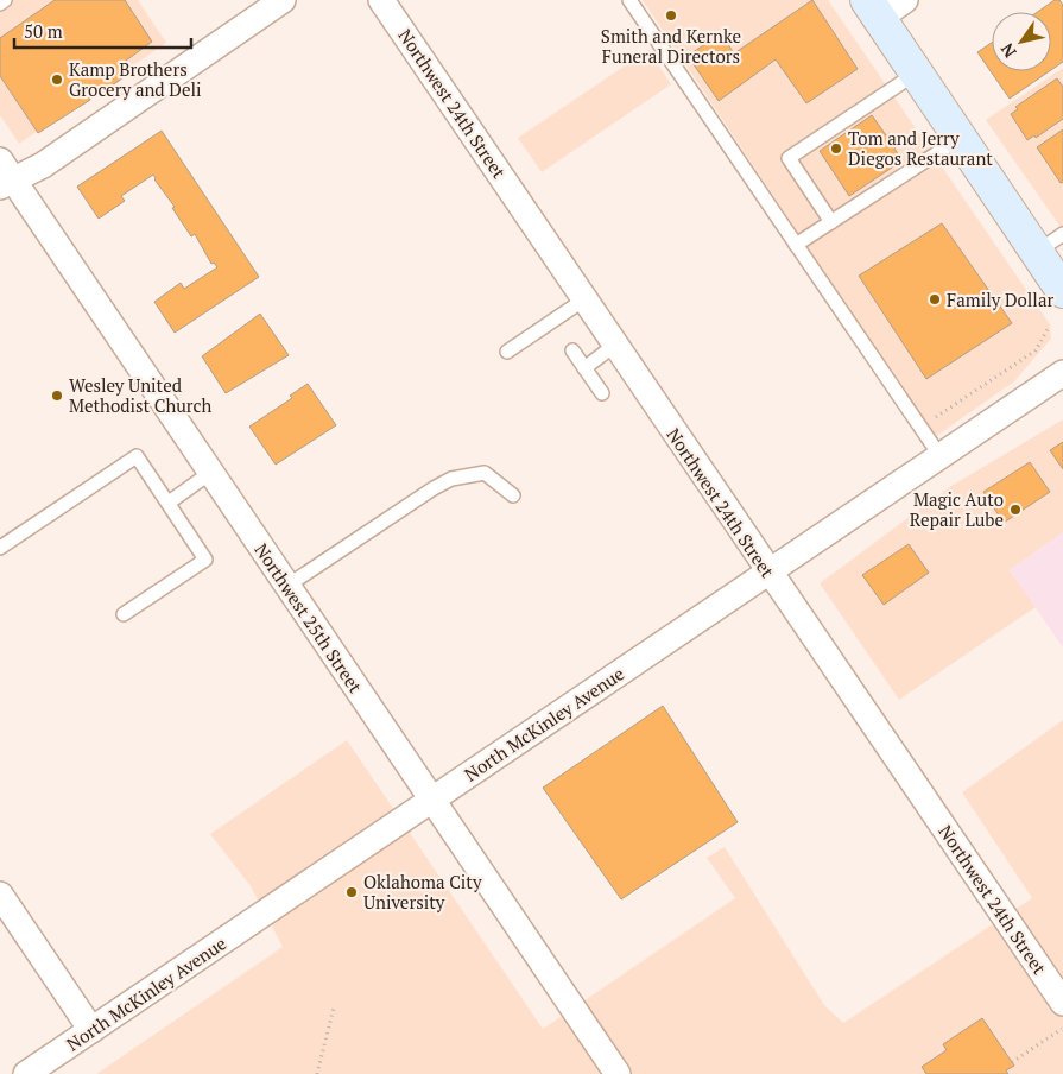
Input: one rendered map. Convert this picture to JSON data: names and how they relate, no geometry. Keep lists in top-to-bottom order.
{
  "streets": {
    "street": ["Northwest 24th Street", "Northwest 25th Street", "North McKinley Avenue"]
  },
  "crossings": [
    ["Northwest 24th Street", "North McKinley Avenue"],
    ["Northwest 25th Street", "North McKinley Avenue"]
  ],
  "places": [
    "Smith and Kernke Funeral Directors",
    "Kamp Brothers Grocery and Deli",
    "Tom and Jerry Diegos Restaurant",
    "Family Dollar",
    "Wesley United Methodist Church",
    "Magic Auto Repair Lube",
    "Oklahoma City University"
  ],
  "scale_bar": "50 m",
  "north": "bottom left"
}
